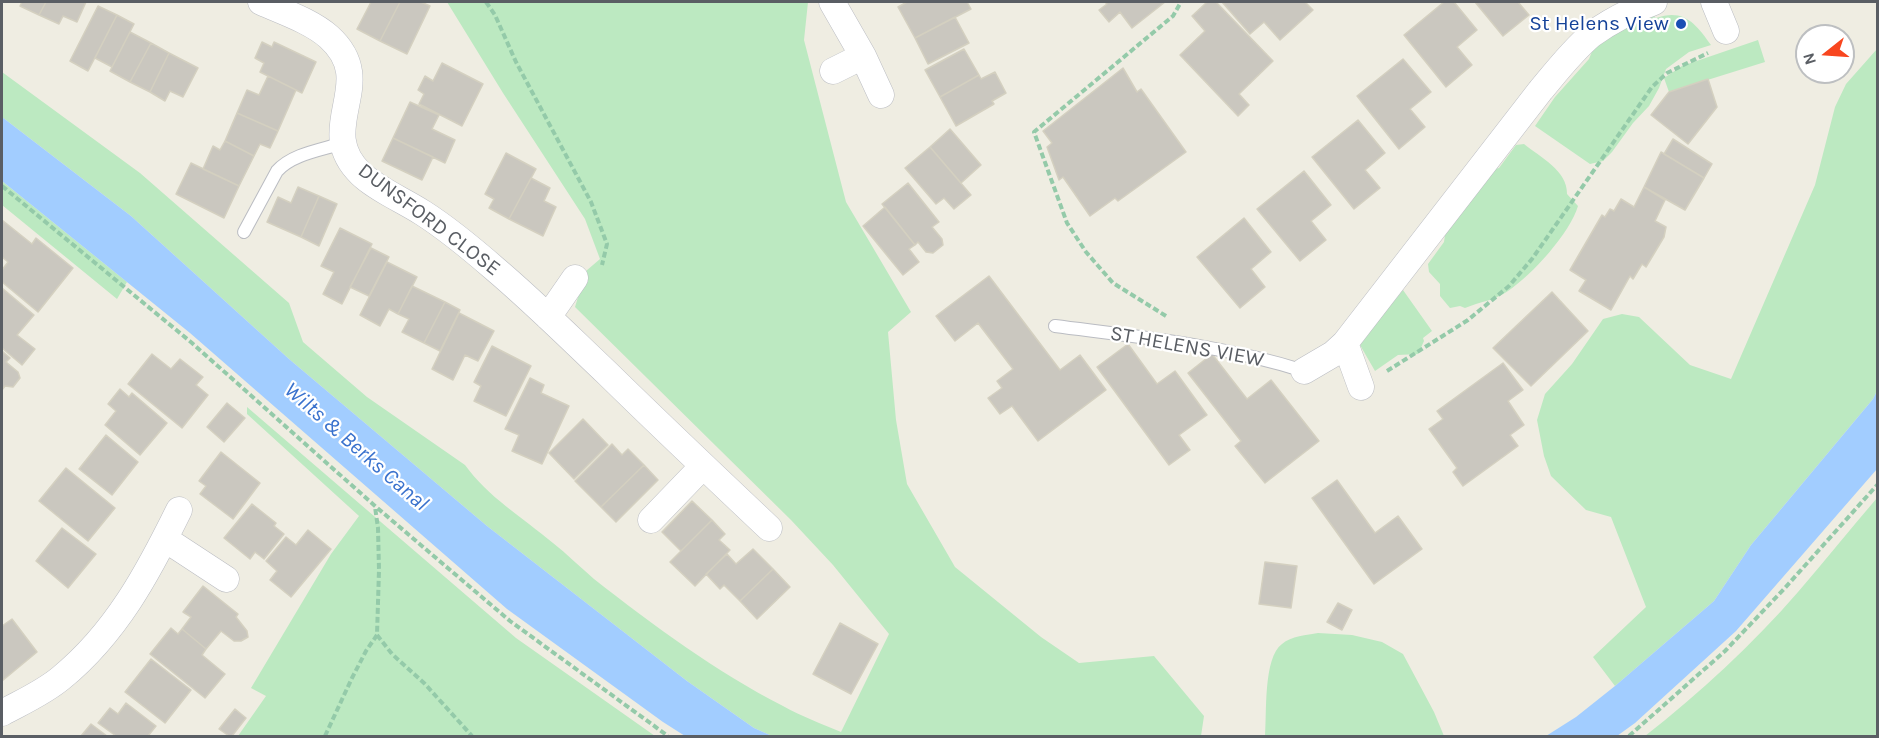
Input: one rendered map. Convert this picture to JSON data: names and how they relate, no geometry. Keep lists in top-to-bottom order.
{
  "streets": {
    "street": ["DUNSFORD CLOSE", "ST HELENS VIEW"]
  },
  "water": ["Wilts & Berks Canal"],
  "places": ["St Helens View"],
  "north": "left"
}
